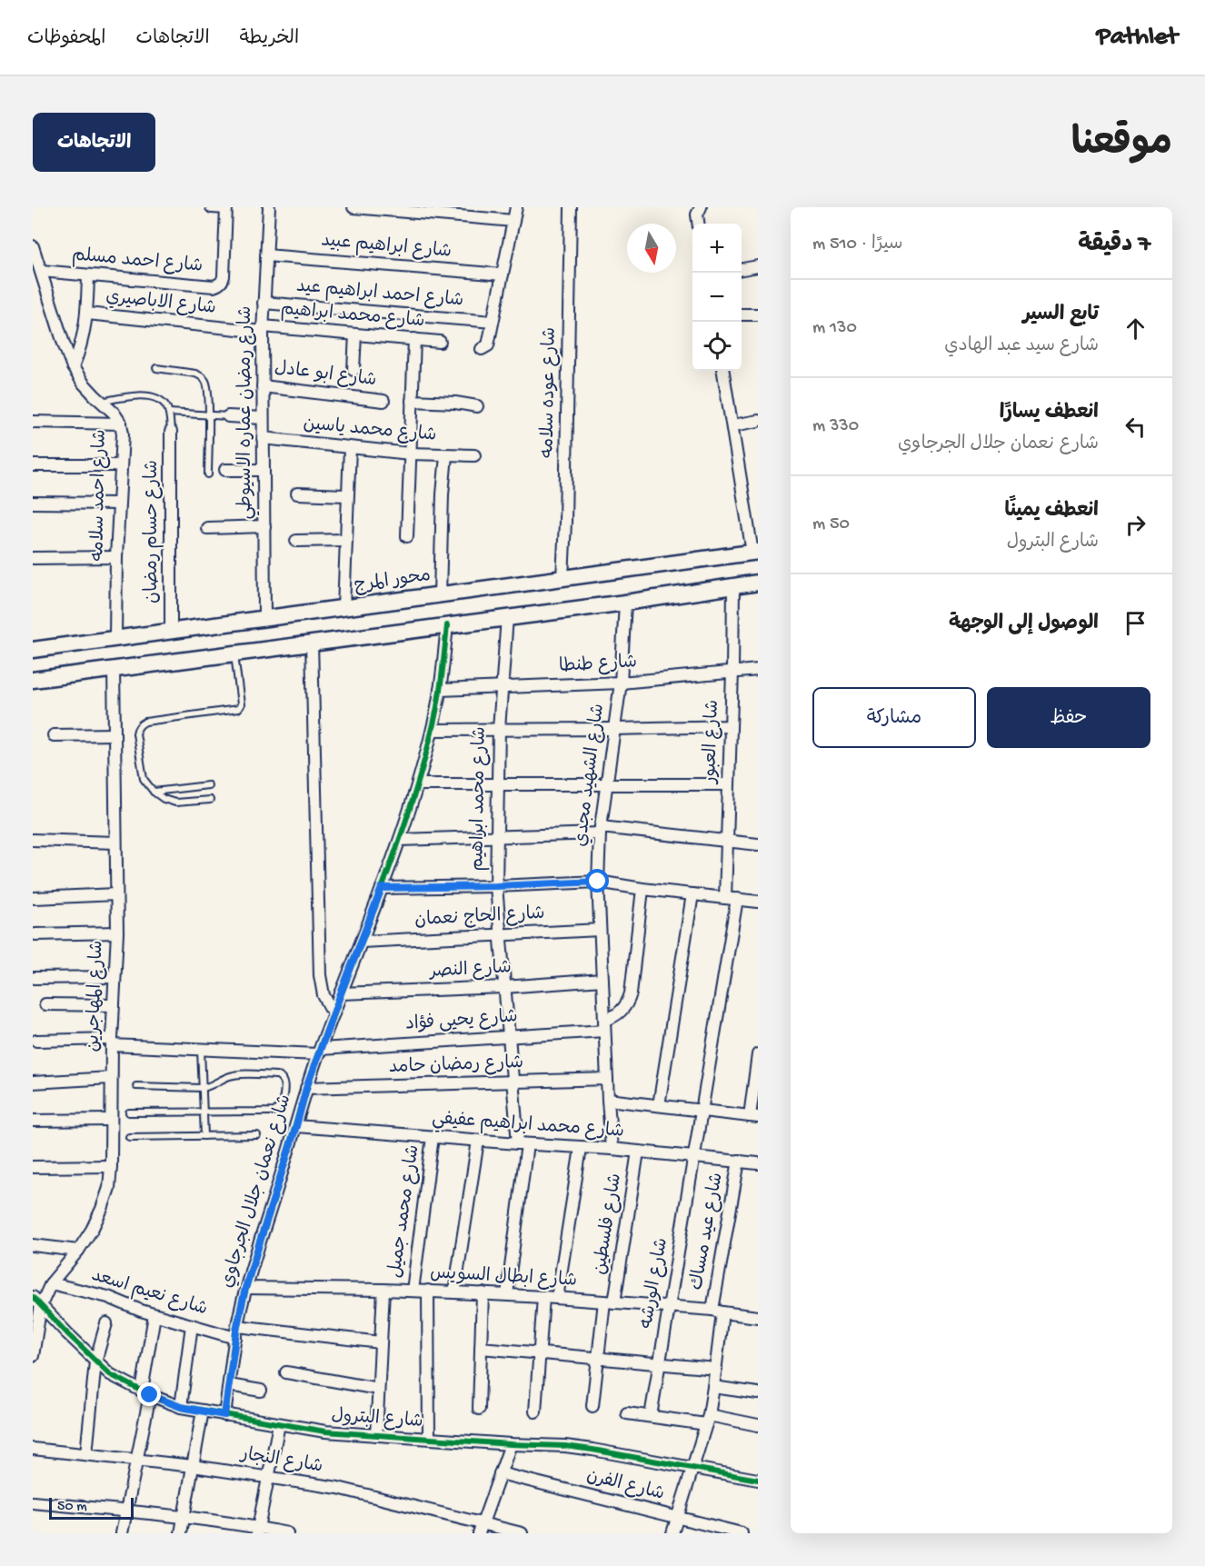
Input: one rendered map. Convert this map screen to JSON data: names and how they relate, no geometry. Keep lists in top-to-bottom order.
{
  "streets": {
    "main road": ["محور المرج"],
    "street": [
      "شارع ابراهيم عبيد",
      "شارع احمد مسلم",
      "شارع احمد ابراهيم عيد",
      "شارع الاباصيري",
      "شارع محمد ابراهيم",
      "شارع ابو عادل",
      "شارع عوده سلامه",
      "شارع رمضان عماره الاسيوطي",
      "شارع محمد ياسين",
      "شارع احمد سلامه",
      "شارع حسام رمضان",
      "شارع طنطا",
      "شارع العبور",
      "شارع الشهيد مجدي",
      "شارع الحاج نعمان",
      "شارع النصر",
      "شارع المهاجرين",
      "شارع يحيى فؤاد",
      "شارع رمضان حامد",
      "شارع محمد ابراهيم عفيفي",
      "شارع نعمان جلال الجرجاوي",
      "شارع محمد جميل",
      "شارع فلسطين",
      "شارع عيد مساك",
      "شارع ابطال السويس",
      "شارع الورشه",
      "شارع نعيم اسعد",
      "شارع البترول",
      "شارع النجار",
      "شارع الفرن"
    ]
  },
  "crossings": [
    ["شارع ابراهيم عبيد", "شارع رمضان عماره الاسيوطي"],
    ["شارع احمد مسلم", "شارع احمد سلامه"],
    ["شارع احمد ابراهيم عيد", "شارع رمضان عماره الاسيوطي"],
    ["شارع الاباصيري", "شارع محمد ابراهيم"],
    ["شارع الاباصيري", "شارع رمضان عماره الاسيوطي"],
    ["شارع محمد ابراهيم", "شارع رمضان عماره الاسيوطي"],
    ["شارع محمد ابراهيم", "شارع طنطا"],
    ["شارع محمد ابراهيم", "شارع الحاج نعمان"],
    ["شارع محمد ابراهيم", "شارع النصر"],
    ["شارع محمد ابراهيم", "شارع يحيى فؤاد"],
    ["شارع محمد ابراهيم", "شارع رمضان حامد"],
    ["شارع محمد ابراهيم", "شارع محمد ابراهيم عفيفي"],
    ["شارع محمد ابراهيم", "شارع ابطال السويس"],
    ["شارع ابو عادل", "شارع رمضان عماره الاسيوطي"],
    ["شارع عوده سلامه", "محور المرج"],
    ["شارع رمضان عماره الاسيوطي", "شارع محمد ياسين"],
    ["شارع رمضان عماره الاسيوطي", "محور المرج"],
    ["شارع احمد سلامه", "محور المرج"],
    ["شارع حسام رمضان", "محور المرج"],
    ["شارع طنطا", "شارع العبور"],
    ["شارع طنطا", "شارع الشهيد مجدي"],
    ["شارع طنطا", "شارع نعمان جلال الجرجاوي"],
    ["شارع العبور", "شارع محمد ابراهيم عفيفي"],
    ["شارع العبور", "شارع الورشه"],
    ["شارع الشهيد مجدي", "شارع الحاج نعمان"],
    ["شارع الشهيد مجدي", "شارع النصر"],
    ["شارع الشهيد مجدي", "شارع يحيى فؤاد"],
    ["شارع الشهيد مجدي", "شارع رمضان حامد"],
    ["شارع الشهيد مجدي", "شارع محمد ابراهيم عفيفي"],
    ["شارع الحاج نعمان", "شارع نعمان جلال الجرجاوي"],
    ["شارع النصر", "شارع نعمان جلال الجرجاوي"],
    ["شارع المهاجرين", "شارع يحيى فؤاد"],
    ["شارع المهاجرين", "شارع نعيم اسعد"],
    ["شارع المهاجرين", "شارع البترول"],
    ["شارع يحيى فؤاد", "شارع نعمان جلال الجرجاوي"],
    ["شارع رمضان حامد", "شارع نعمان جلال الجرجاوي"],
    ["شارع محمد ابراهيم عفيفي", "شارع نعمان جلال الجرجاوي"],
    ["شارع محمد ابراهيم عفيفي", "شارع محمد جميل"],
    ["شارع محمد ابراهيم عفيفي", "شارع فلسطين"],
    ["شارع محمد ابراهيم عفيفي", "شارع عيد مساك"],
    ["شارع محمد ابراهيم عفيفي", "شارع الورشه"],
    ["شارع نعمان جلال الجرجاوي", "شارع ابطال السويس"],
    ["شارع نعمان جلال الجرجاوي", "شارع نعيم اسعد"],
    ["شارع نعمان جلال الجرجاوي", "شارع البترول"],
    ["شارع محمد جميل", "شارع ابطال السويس"],
    ["شارع فلسطين", "شارع ابطال السويس"],
    ["شارع عيد مساك", "شارع ابطال السويس"],
    ["شارع عيد مساك", "شارع البترول"],
    ["شارع عيد مساك", "شارع الفرن"],
    ["شارع ابطال السويس", "شارع الورشه"]
  ],
  "scale_bar": "50 m",
  "north": "bottom",
  "page": {
    "header": "Pathlet",
    "nav": ["الخريطة", "الاتجاهات", "المحفوظات"],
    "title": "موقعنا",
    "buttons": [
      "الاتجاهات",
      ["حفظ", "مشاركة"]
    ],
    "heading": ["7 دقيقة", "سيرًا · 510 m"],
    "map_buttons": ["+", "−"],
    "list": [
      ["تابع السير", "شارع سيد عبد الهادي", "130 m"],
      ["انعطف يسارًا", "شارع نعمان جلال الجرجاوي", "330 m"],
      ["انعطف يمينًا", "شارع البترول", "50 m"],
      "الوصول إلى الوجهة"
    ],
    "scale": "50 m"
  }
}
